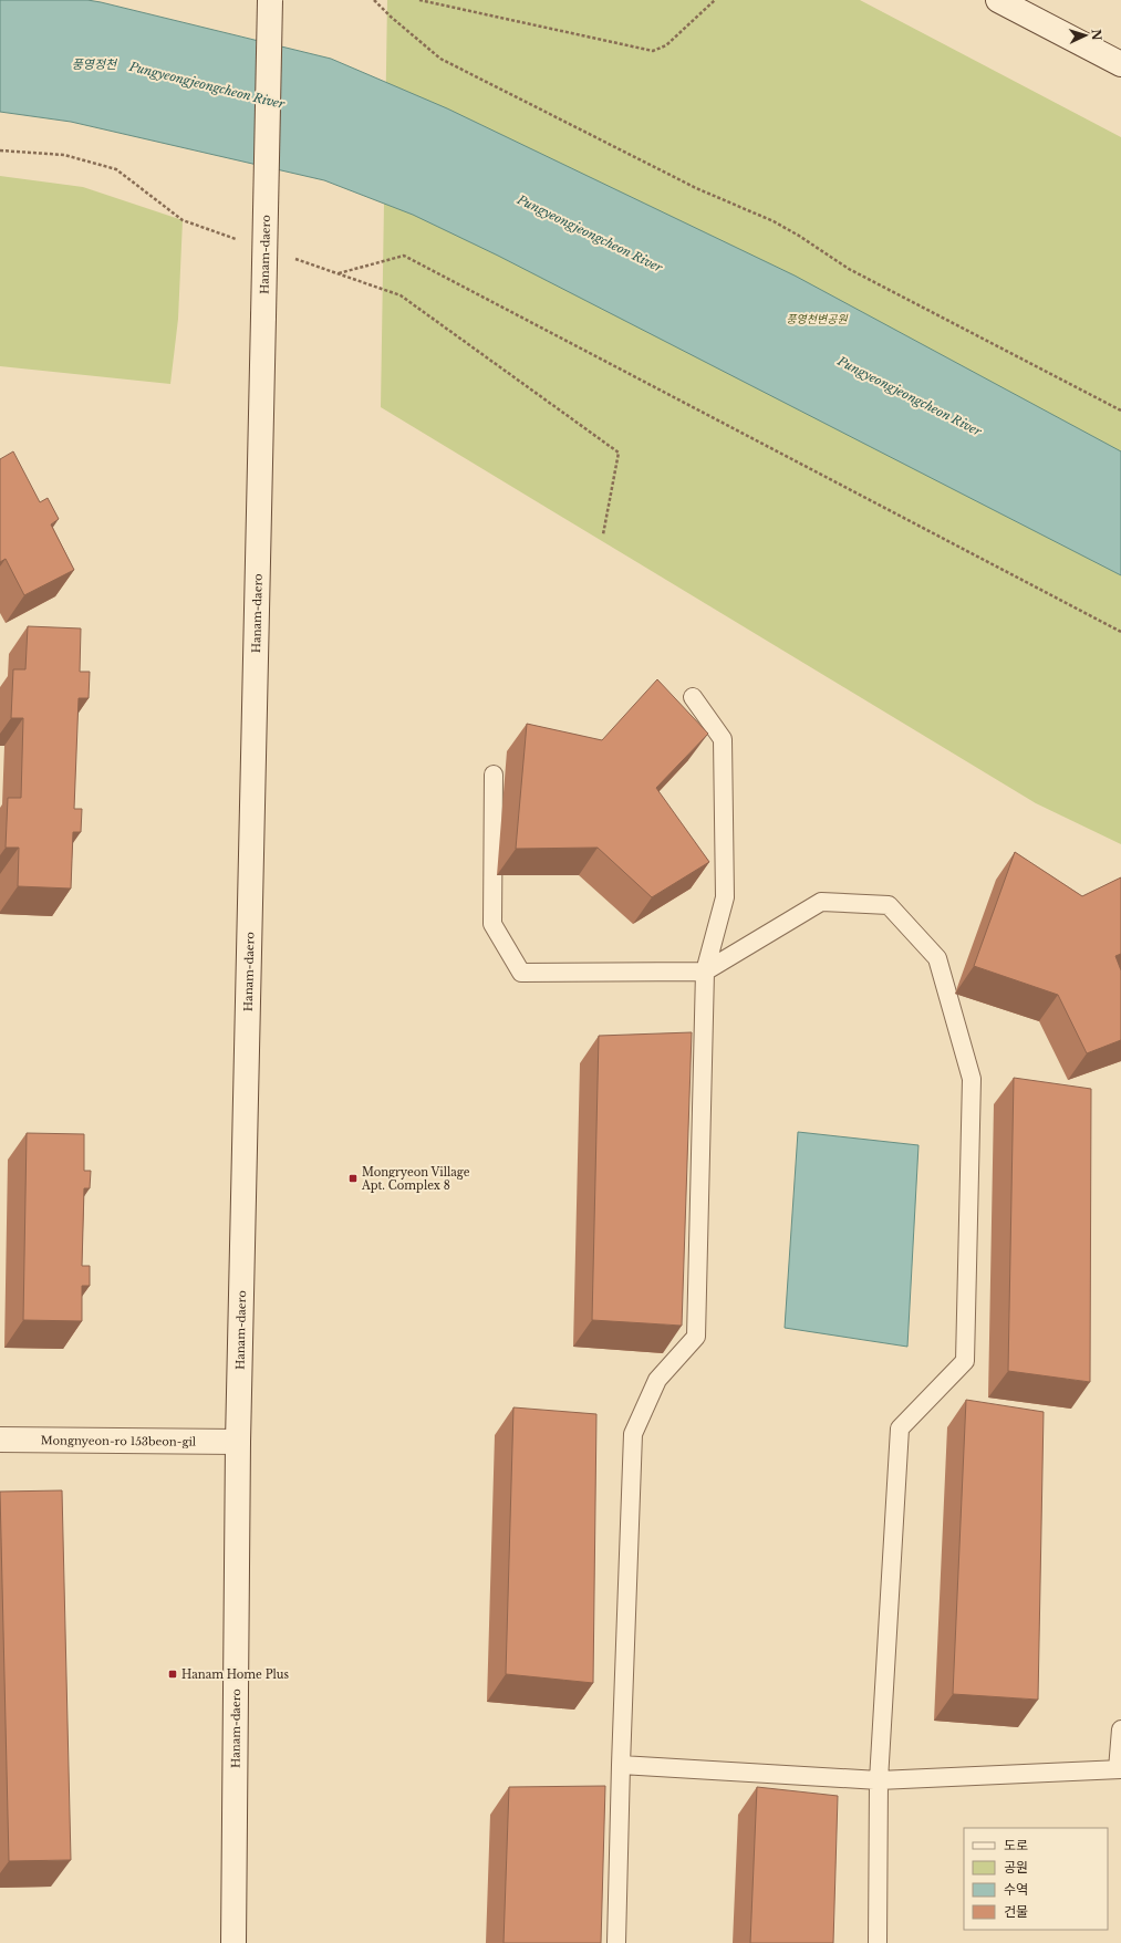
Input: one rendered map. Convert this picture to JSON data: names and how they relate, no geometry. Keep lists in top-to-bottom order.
{
  "streets": {
    "main road": ["Hanam-daero", "Mongnyeon-ro 153beon-gil"]
  },
  "crossings": [
    ["Hanam-daero", "Mongnyeon-ro 153beon-gil"]
  ],
  "water": ["풍영정천", "Pungyeongjeongcheon River"],
  "parks": ["풍영천변공원"],
  "places": {
    "transit": ["Mongryeon Village Apt. Complex 8", "Hanam Home Plus"]
  },
  "legend": [
    "도로",
    "공원",
    "수역",
    "건물"
  ],
  "north": "right"
}
